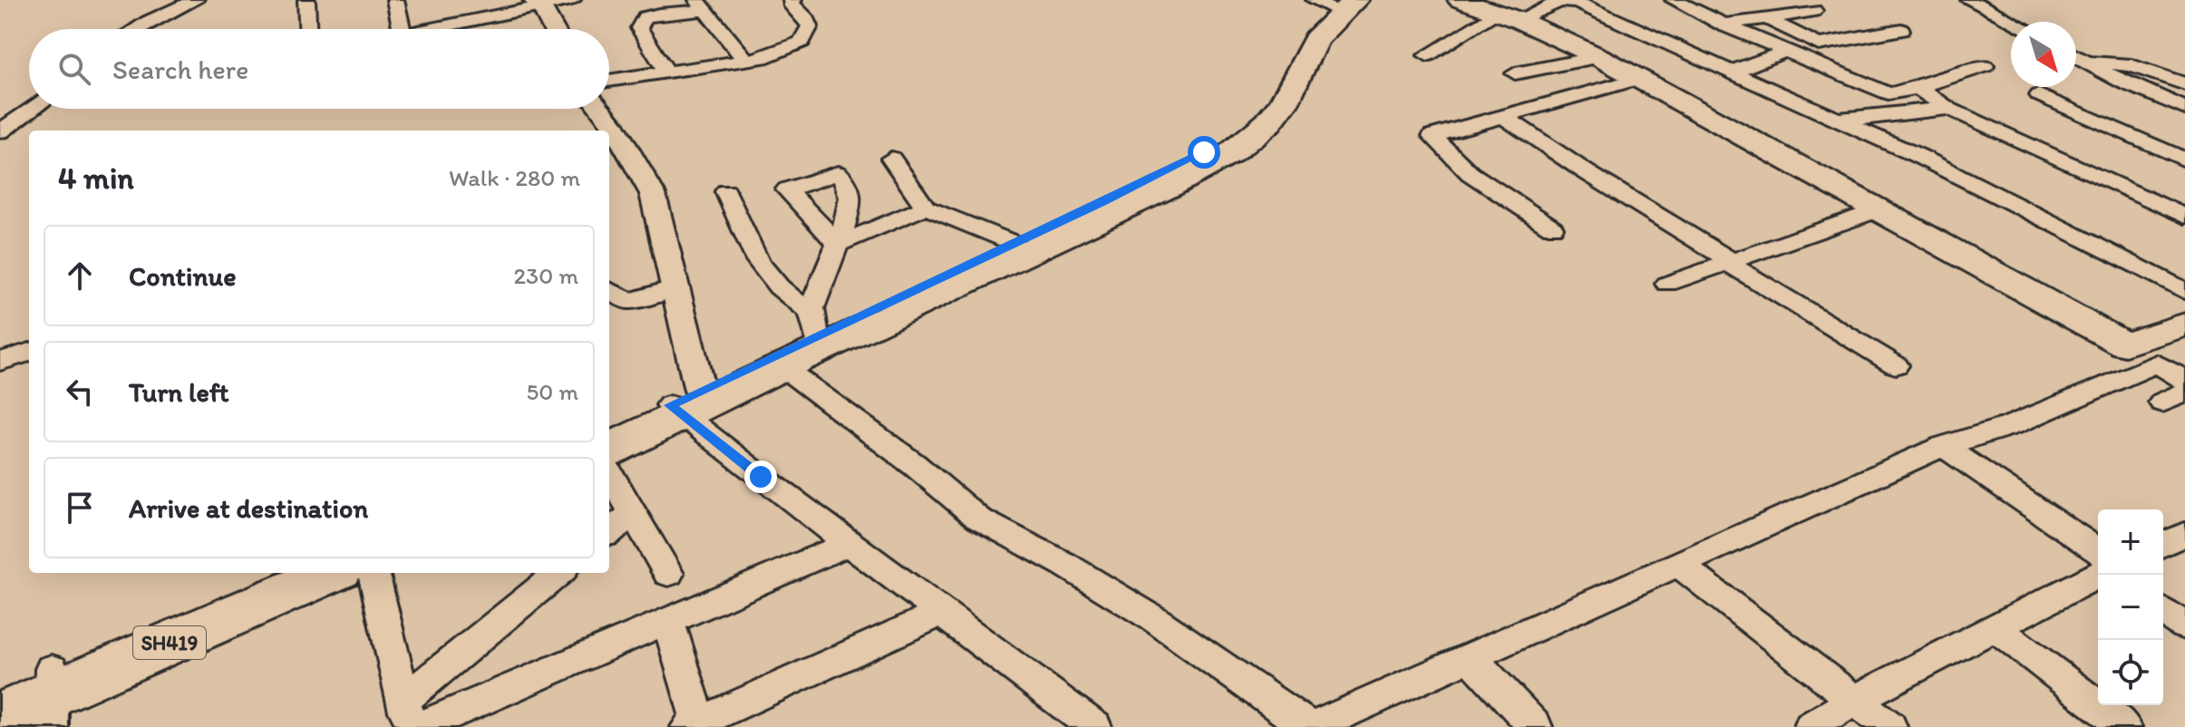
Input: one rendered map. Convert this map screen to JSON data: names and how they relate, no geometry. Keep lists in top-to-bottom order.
{
  "streets": {
    "main road": ["SH419"]
  },
  "north": "bottom right",
  "page": {
    "search": "Search here",
    "heading": ["4 min", "Walk · 280 m"],
    "list": [
      ["Continue", "230 m"],
      ["Turn left", "50 m"],
      "Arrive at destination"
    ],
    "map_buttons": ["+", "−"]
  }
}
